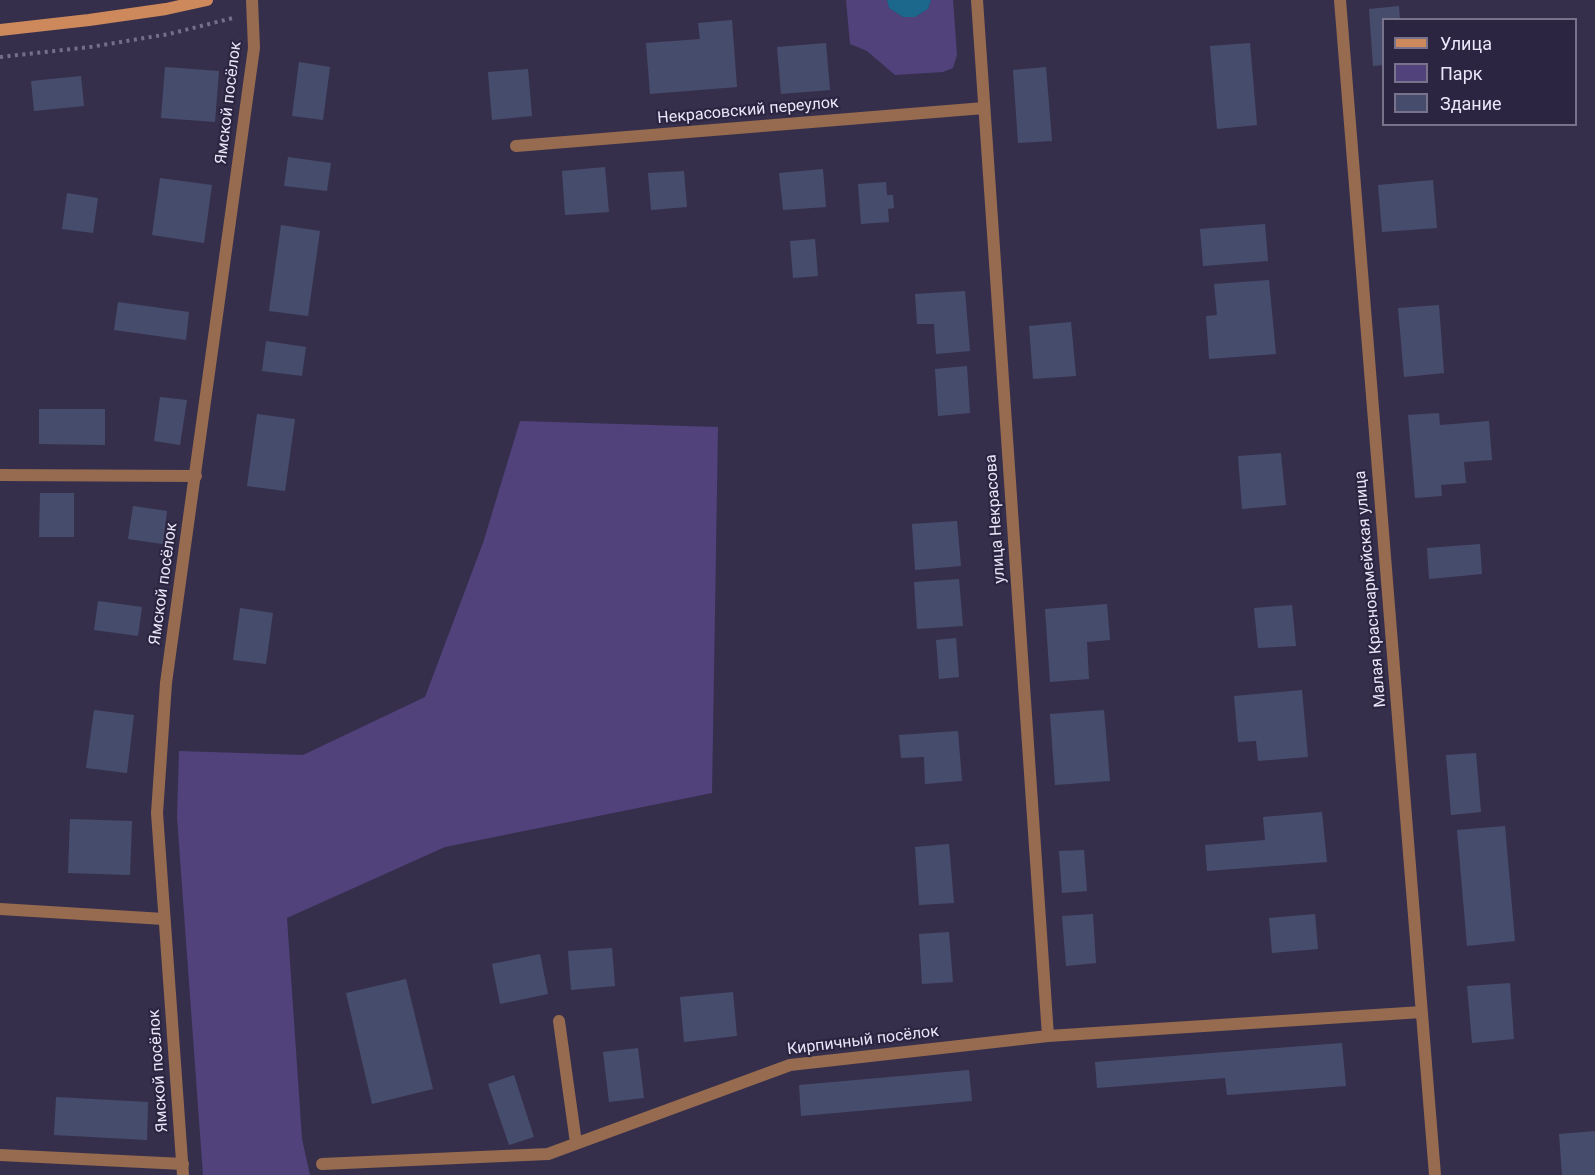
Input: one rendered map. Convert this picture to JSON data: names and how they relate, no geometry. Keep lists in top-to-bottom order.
{
  "streets": {
    "street": [
      "Ямской посёлок",
      "Некрасовский переулок",
      "улица Некрасова",
      "Малая Красноармейская улица",
      "Кирпичный посёлок"
    ]
  },
  "crossings": [
    ["Некрасовский переулок", "улица Некрасова"],
    ["улица Некрасова", "Кирпичный посёлок"],
    ["Малая Красноармейская улица", "Кирпичный посёлок"]
  ],
  "legend": ["Улица", "Парк", "Здание"]
}
